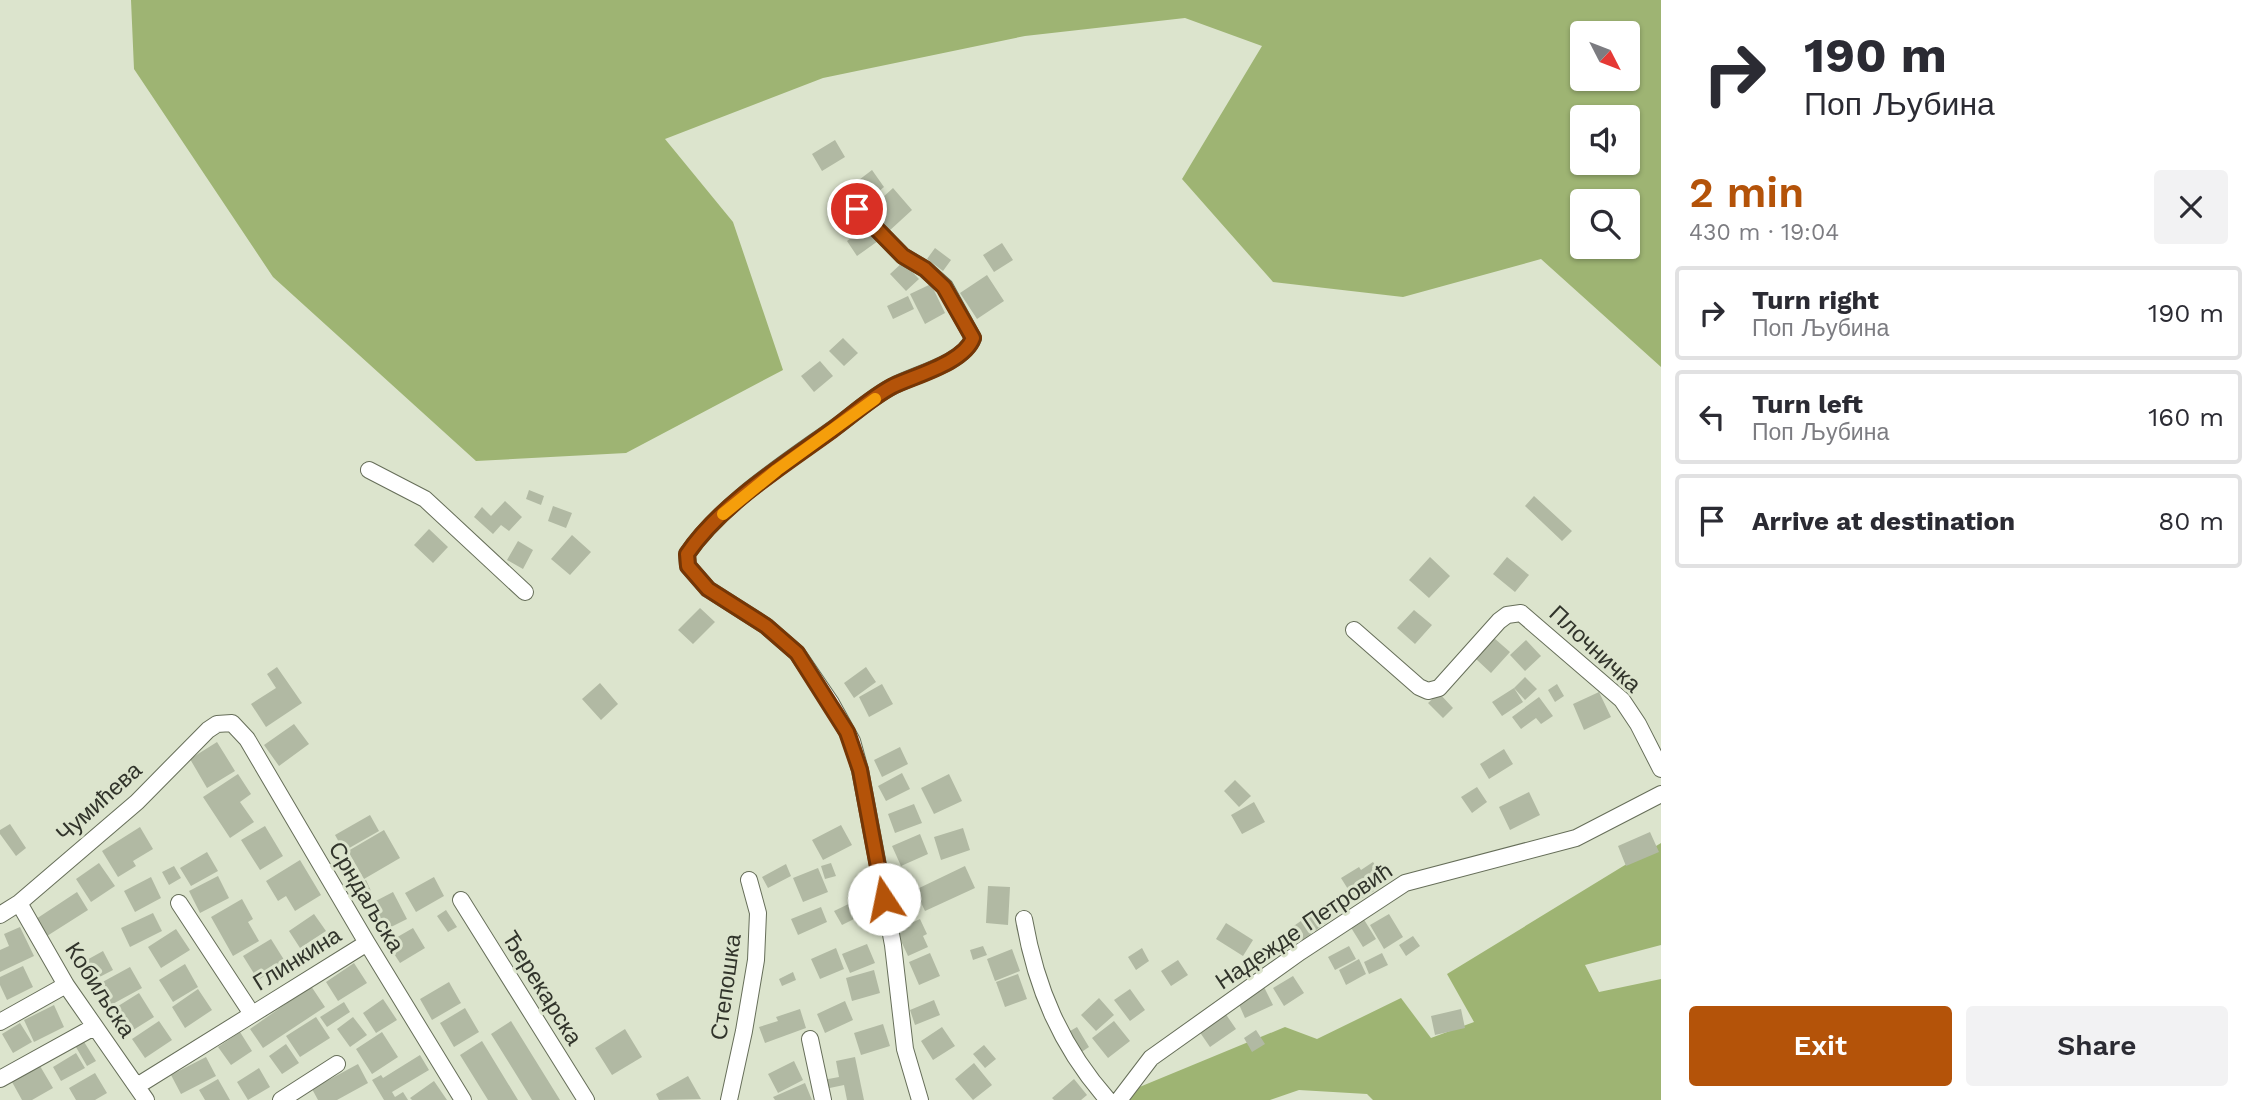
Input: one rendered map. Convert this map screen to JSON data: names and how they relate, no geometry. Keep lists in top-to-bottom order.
{
  "streets": {
    "street": [
      "Плочничка",
      "Чумићева",
      "Срндаљска",
      "Надежде Петровић",
      "Глинкина",
      "Степошка",
      "Ђерекарска",
      "Кобиљска"
    ]
  },
  "crossings": [
    ["Чумићева", "Срндаљска"],
    ["Чумићева", "Кобиљска"],
    ["Срндаљска", "Глинкина"],
    ["Глинкина", "Кобиљска"]
  ],
  "north": "bottom right",
  "page": {
    "turn": ["190 m", "Поп Љубина"],
    "heading": ["2 min", "430 m · 19:04"],
    "list": [
      {
        "name": "Turn right",
        "note": "Поп Љубина",
        "value": "190 m"
      },
      {
        "name": "Turn left",
        "note": "Поп Љубина",
        "value": "160 m"
      },
      {
        "name": "Arrive at destination",
        "value": "80 m"
      }
    ],
    "buttons": ["Exit", "Share"]
  }
}
